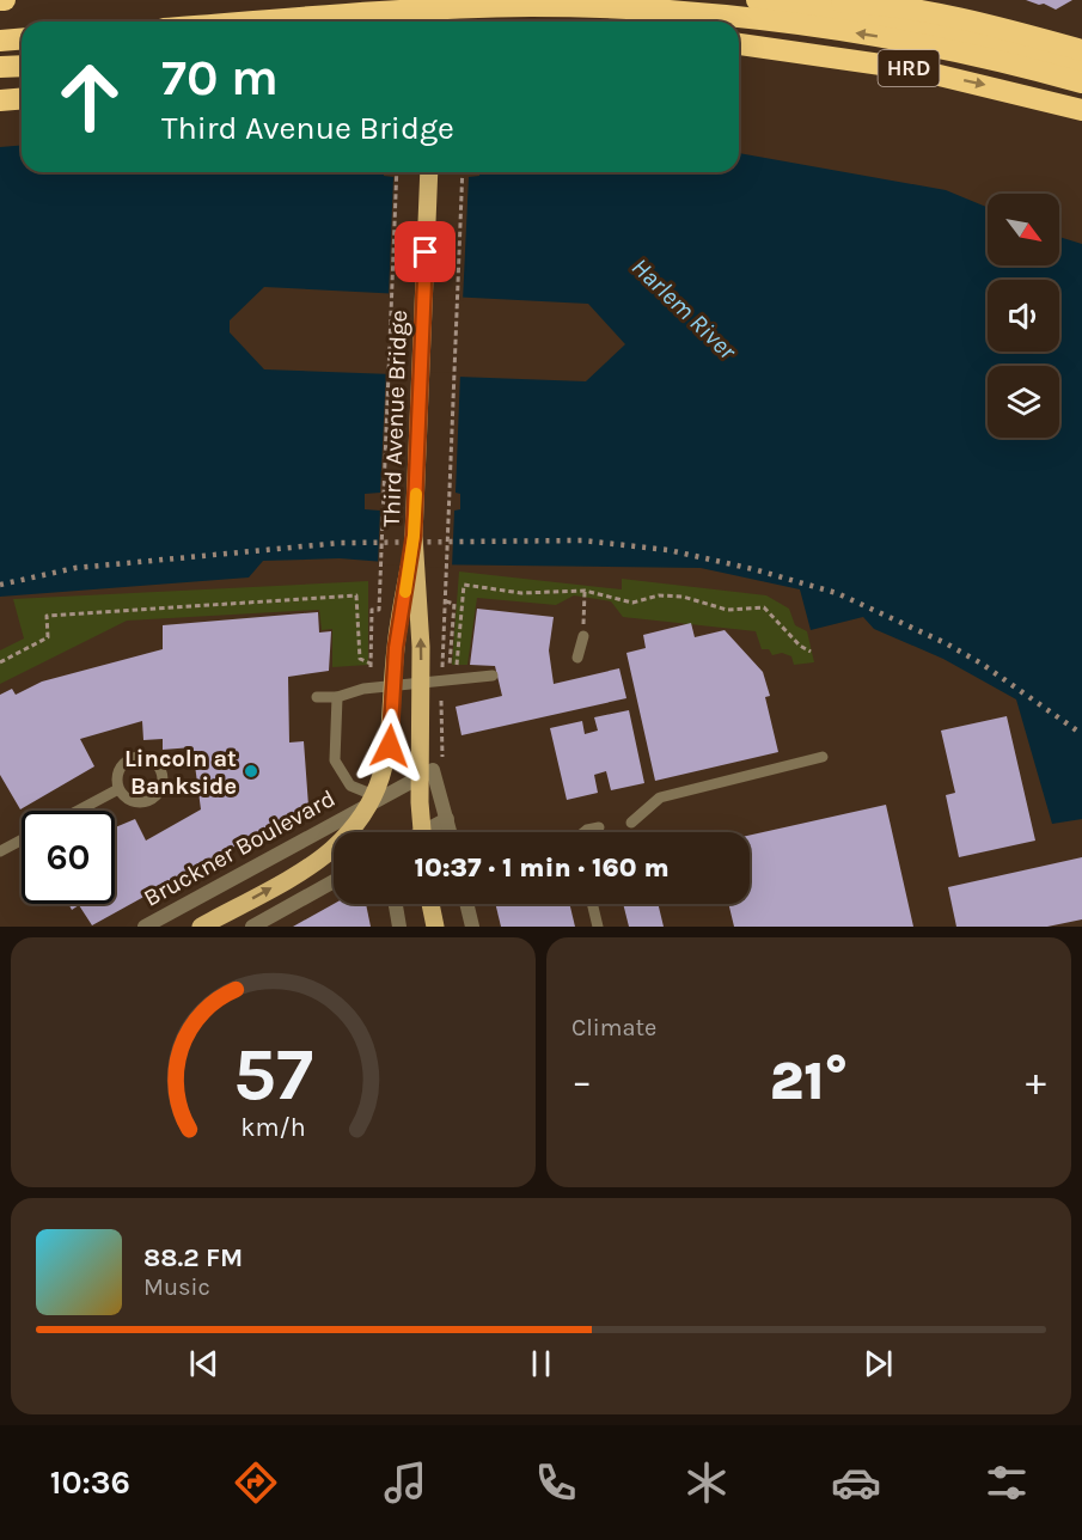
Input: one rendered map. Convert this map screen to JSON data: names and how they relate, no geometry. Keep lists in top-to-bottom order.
{
  "streets": {
    "highway": ["HRD"],
    "main road": ["Third Avenue Bridge"],
    "street": ["Bruckner Boulevard"]
  },
  "one_way": ["Third Avenue Bridge"],
  "water": ["Harlem River"],
  "places": ["Lincoln at Bankside"],
  "north": "bottom right",
  "page": {
    "turn": ["70 m", "Third Avenue Bridge"],
    "limit": "60",
    "trip": "10:37 · 1 min · 160 m",
    "tile": "Climate",
    "heat": ["−", "21°", "+"],
    "song": ["88.2 FM", "Music"],
    "tabs": "10:36",
    "gauge": ["57", "km/h"]
  }
}
